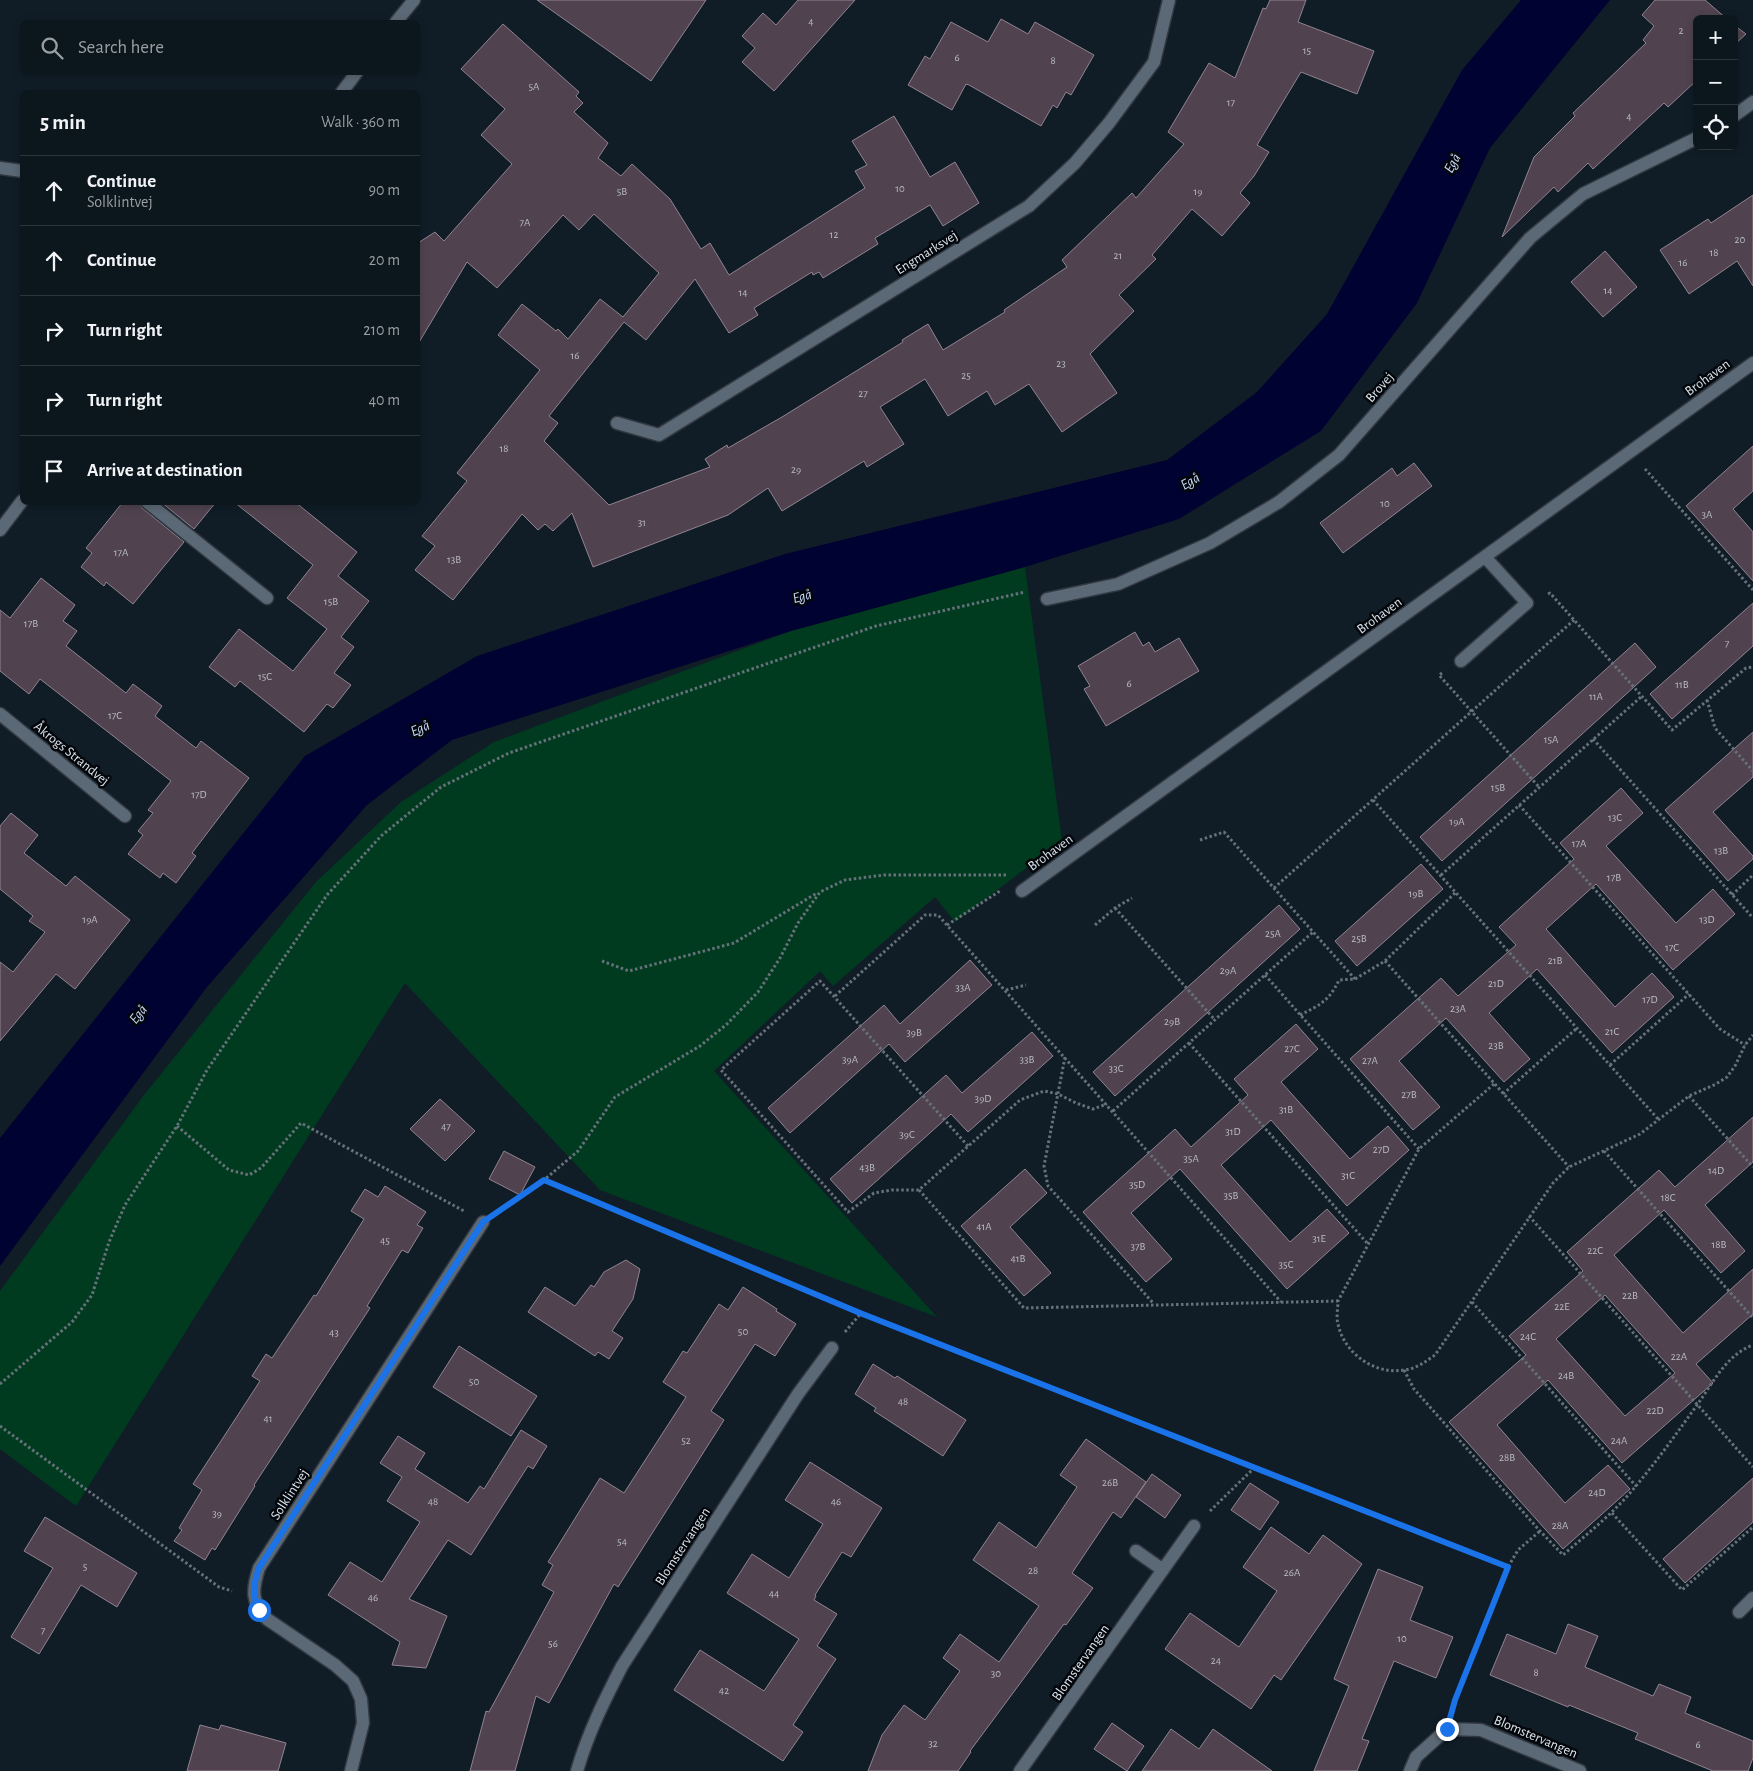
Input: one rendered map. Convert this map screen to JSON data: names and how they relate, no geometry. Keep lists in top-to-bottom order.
{
  "streets": {
    "street": [
      "Engmarksvej",
      "Brohaven",
      "Brovej",
      "Åkrogs Strandvej",
      "Solklintvej",
      "Blomstervangen"
    ]
  },
  "water": ["Egå"],
  "house_numbers": [
    "4",
    "2",
    "15",
    "6",
    "8",
    "5A",
    "17",
    "4",
    "10",
    "5B",
    "19",
    "7A",
    "12",
    "20",
    "18",
    "21",
    "16",
    "14",
    "14",
    "16",
    "23",
    "25",
    "27",
    "18",
    "29",
    "10",
    "3A",
    "31",
    "17A",
    "13B",
    "15B",
    "17B",
    "7",
    "15C",
    "6",
    "11B",
    "11A",
    "17C",
    "15A",
    "15B",
    "17D",
    "13C",
    "19A",
    "17A",
    "13B",
    "17B",
    "19B",
    "19A",
    "13D",
    "25A",
    "25B",
    "17C",
    "21B",
    "29A",
    "21D",
    "33A",
    "17D",
    "23A",
    "29B",
    "21C",
    "39B",
    "23B",
    "27C",
    "39A",
    "33B",
    "27A",
    "33C",
    "27B",
    "39D",
    "31B",
    "47",
    "31D",
    "39C",
    "27D",
    "35A",
    "43B",
    "14D",
    "31C",
    "35D",
    "35B",
    "18C",
    "41A",
    "31E",
    "45",
    "18B",
    "37B",
    "22C",
    "41B",
    "35C",
    "22B",
    "22E",
    "50",
    "43",
    "24C",
    "22A",
    "24B",
    "50",
    "48",
    "22D",
    "41",
    "52",
    "24A",
    "28B",
    "26B",
    "24D",
    "48",
    "46",
    "39",
    "28A",
    "54",
    "5",
    "28",
    "26A",
    "44",
    "46",
    "7",
    "10",
    "56",
    "24",
    "8",
    "30",
    "42",
    "32",
    "6"
  ],
  "page": {
    "map_buttons": ["+", "−"],
    "search": "Search here",
    "heading": ["5 min", "Walk · 360 m"],
    "list": [
      ["Continue", "Solklintvej", "90 m"],
      ["Continue", "20 m"],
      ["Turn right", "210 m"],
      ["Turn right", "40 m"],
      "Arrive at destination"
    ]
  }
}
